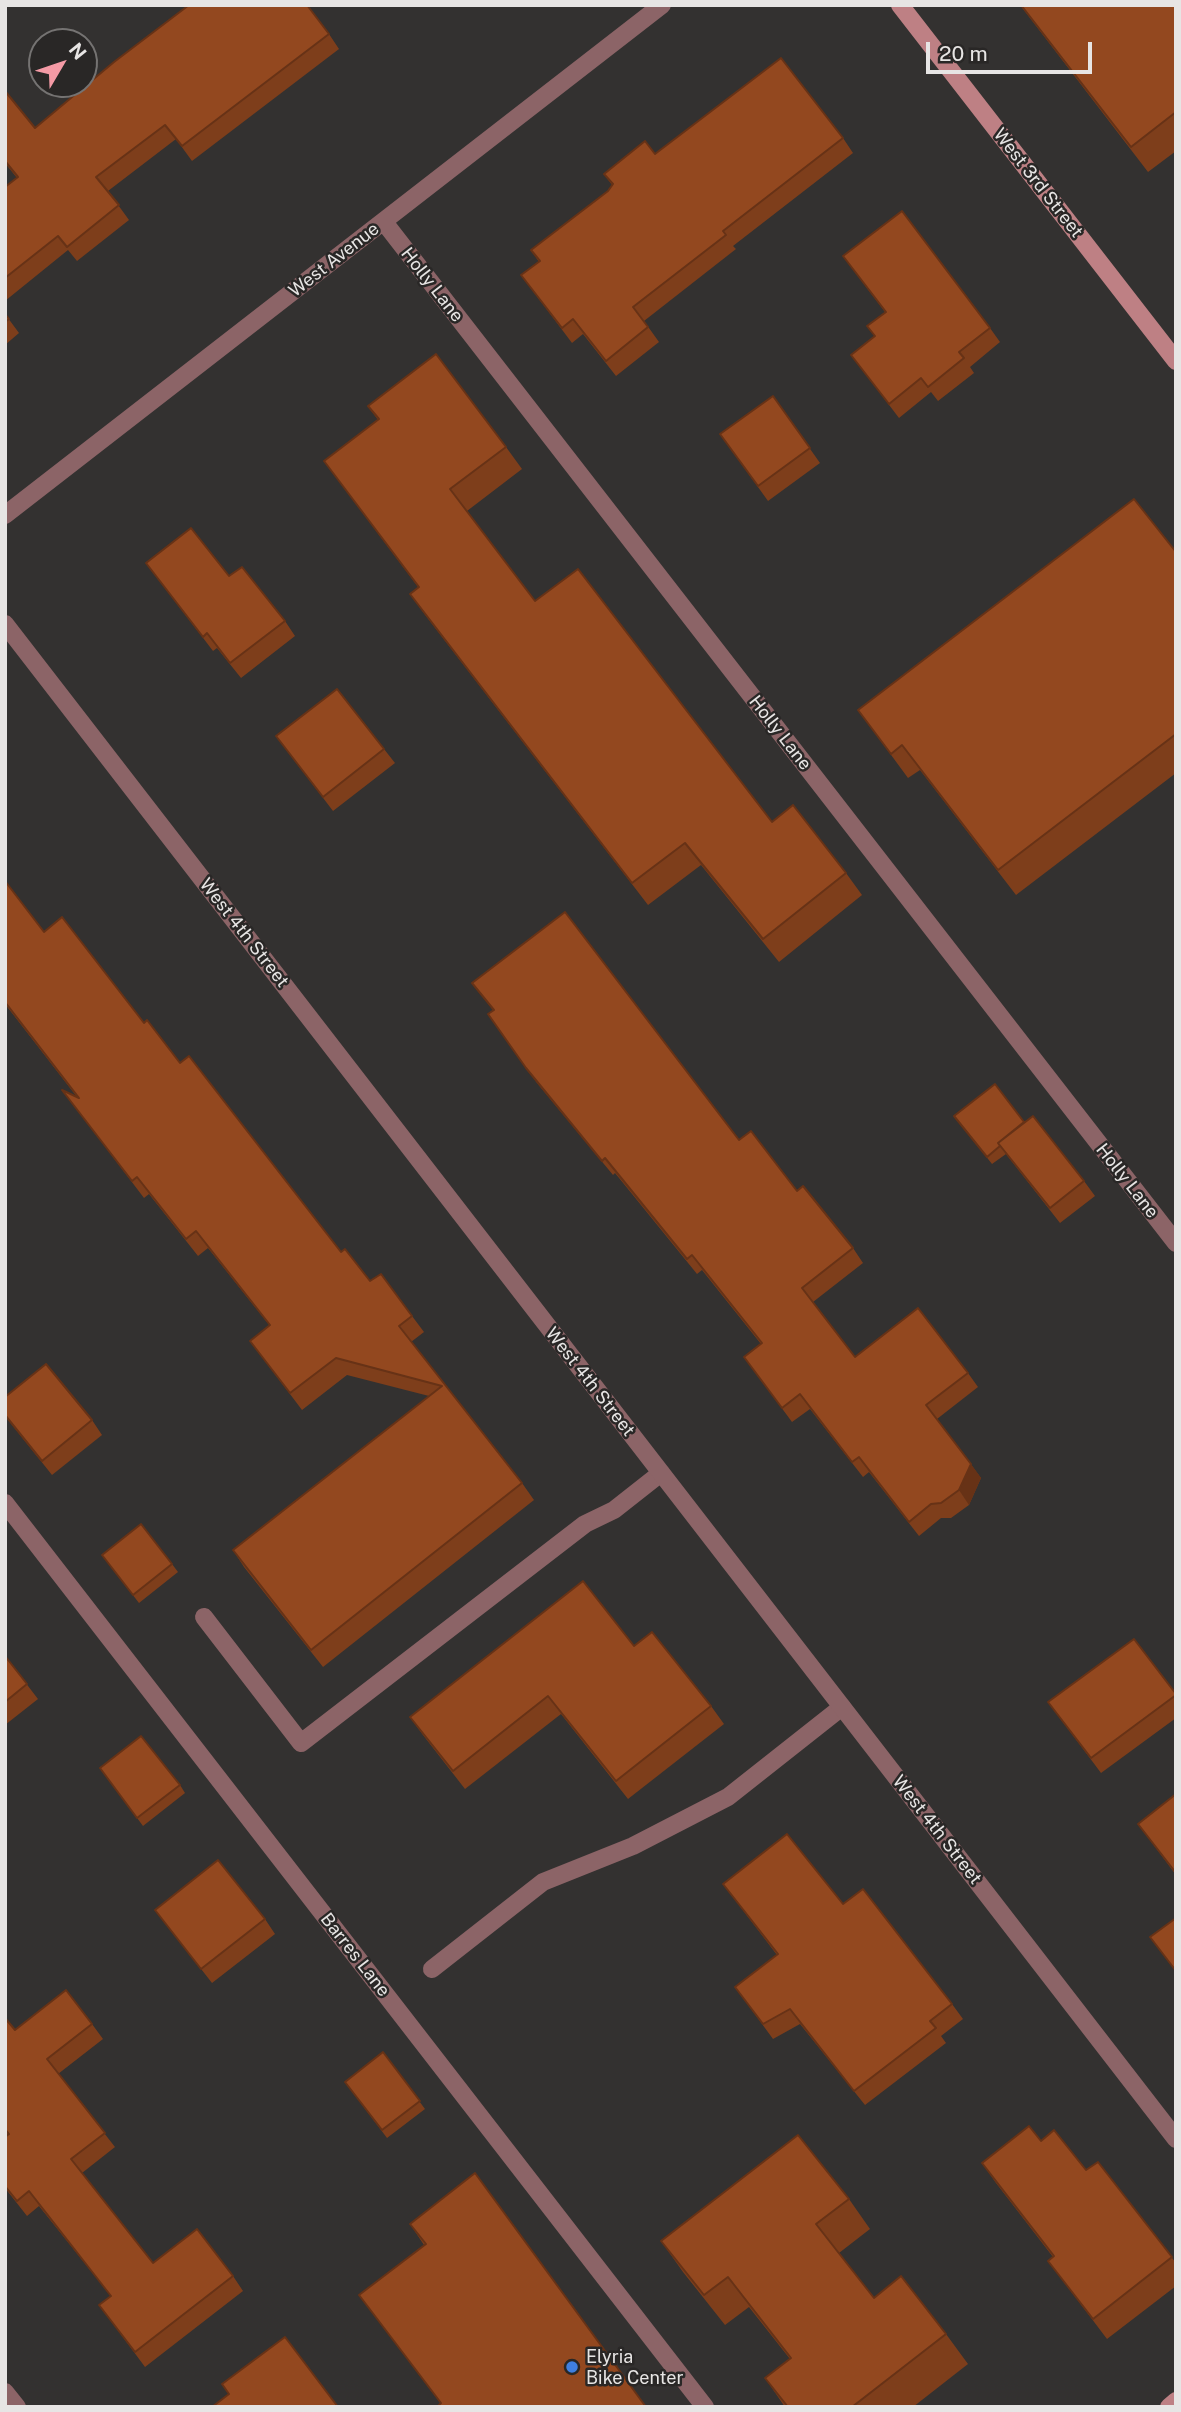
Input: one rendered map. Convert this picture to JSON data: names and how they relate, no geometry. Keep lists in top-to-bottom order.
{
  "streets": {
    "main road": ["West 3rd Street"],
    "street": [
      "West Avenue",
      "Holly Lane",
      "West 4th Street",
      "Barres Lane"
    ]
  },
  "crossings": [
    ["West Avenue", "Holly Lane"]
  ],
  "places": ["Elyria Bike Center"],
  "scale_bar": "20 m",
  "north": "top right"
}
